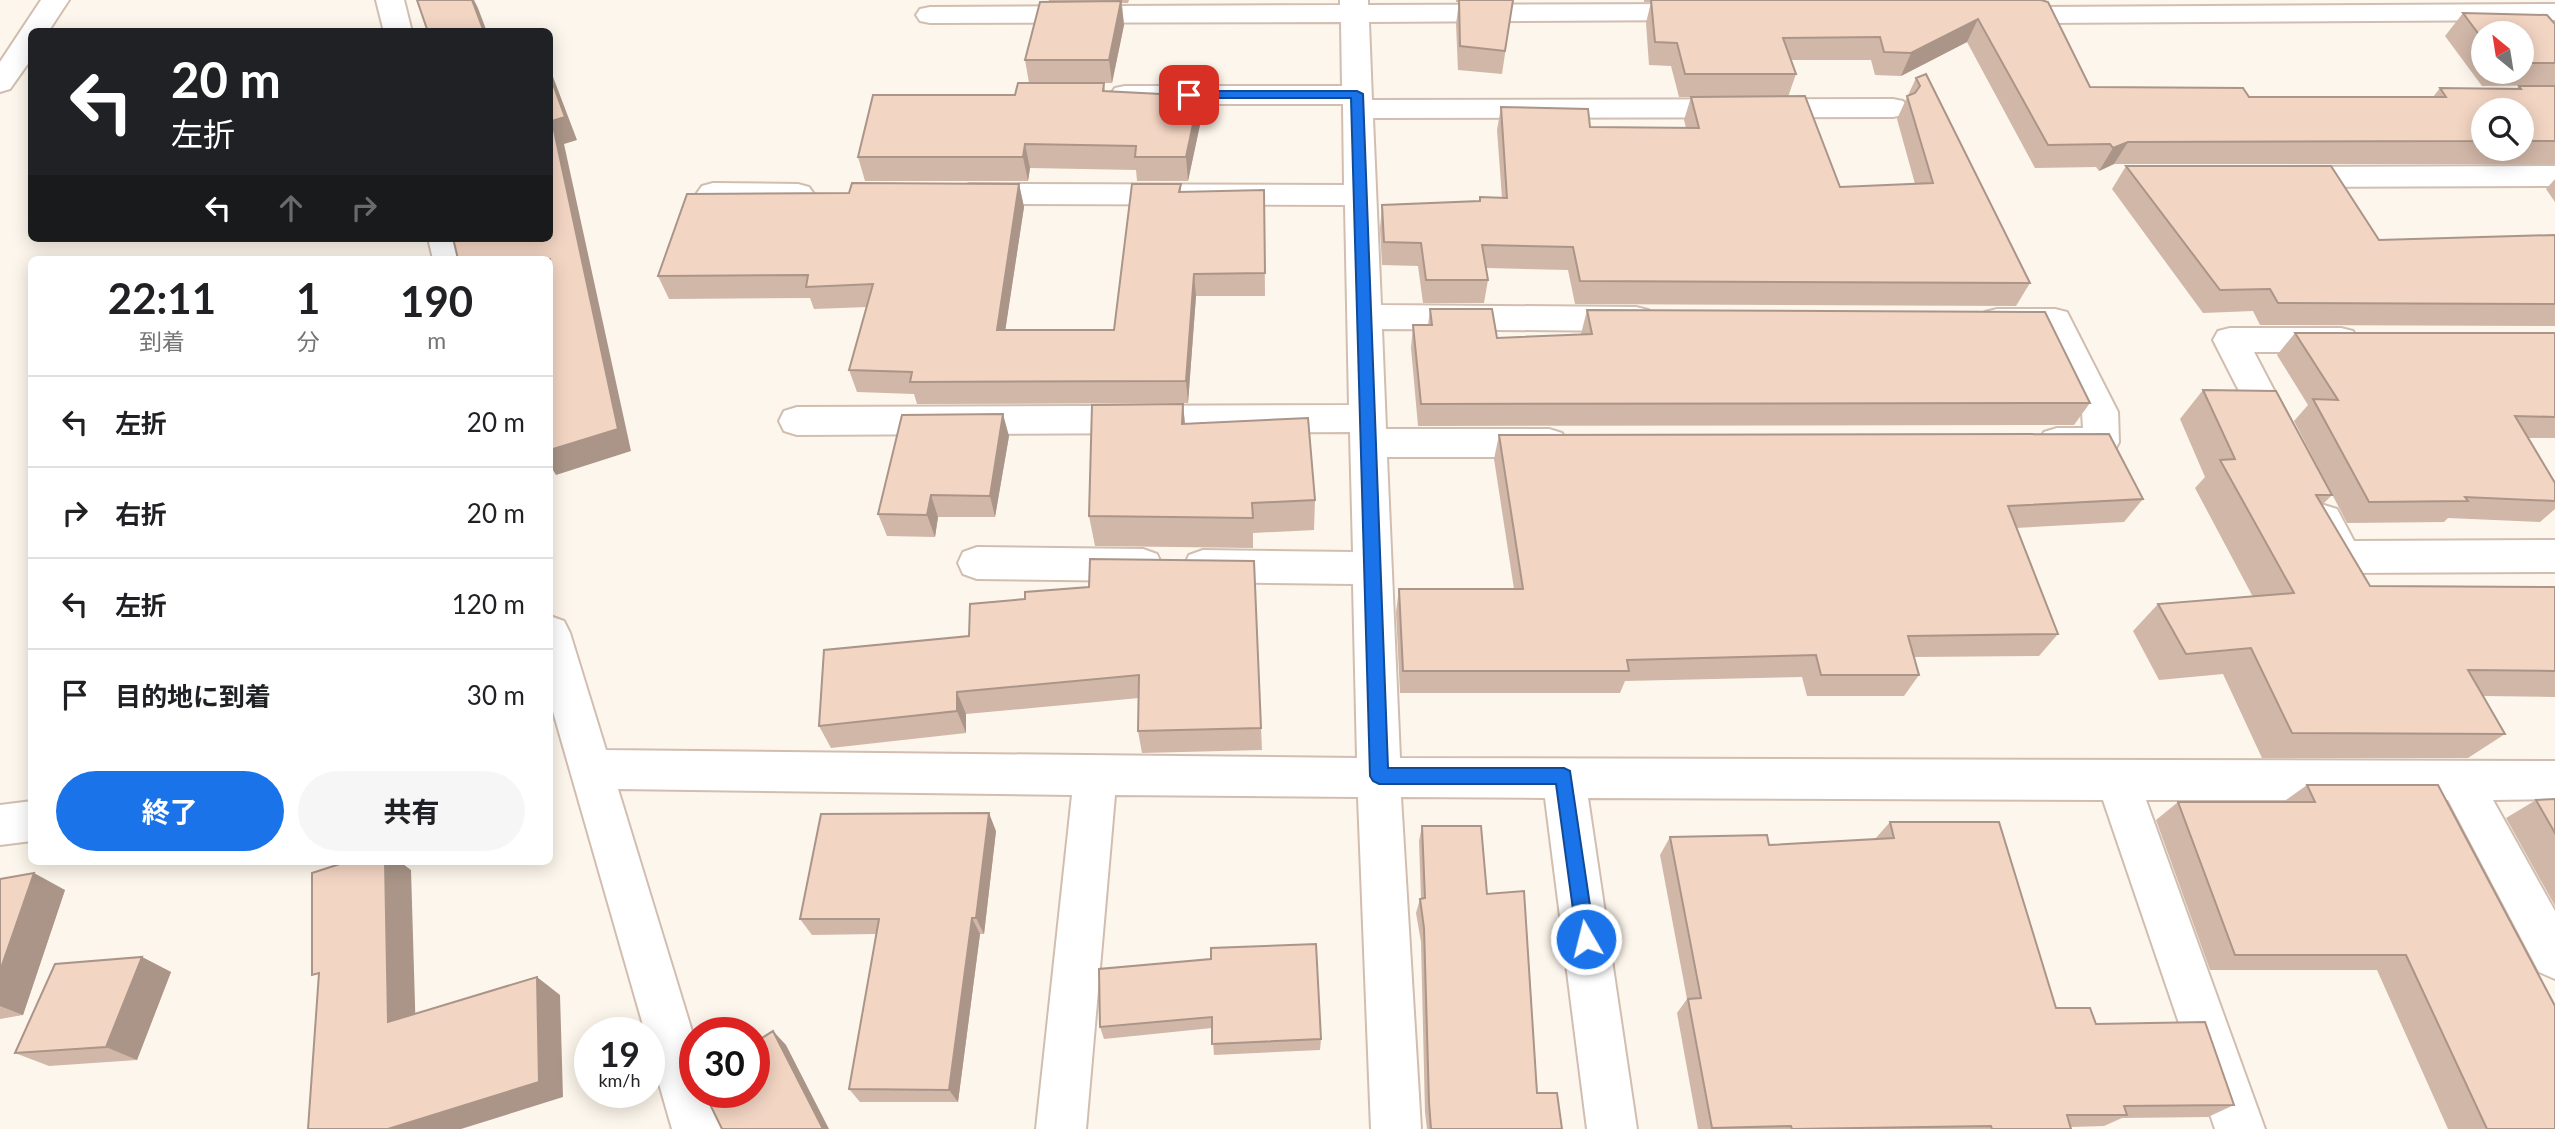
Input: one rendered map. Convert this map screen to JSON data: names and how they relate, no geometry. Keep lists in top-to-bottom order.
{
  "north": "top left",
  "page": {
    "turn": ["20 m", "左折"],
    "eta": [
      "22:11",
      "到着",
      "1",
      "分",
      "190",
      "m"
    ],
    "list": [
      {
        "name": "左折",
        "value": "20 m"
      },
      {
        "name": "右折",
        "value": "20 m"
      },
      {
        "name": "左折",
        "value": "120 m"
      },
      {
        "name": "目的地に到着",
        "value": "30 m"
      }
    ],
    "buttons": ["終了", "共有"],
    "speed": "19 km/h",
    "limit": "30"
  }
}
